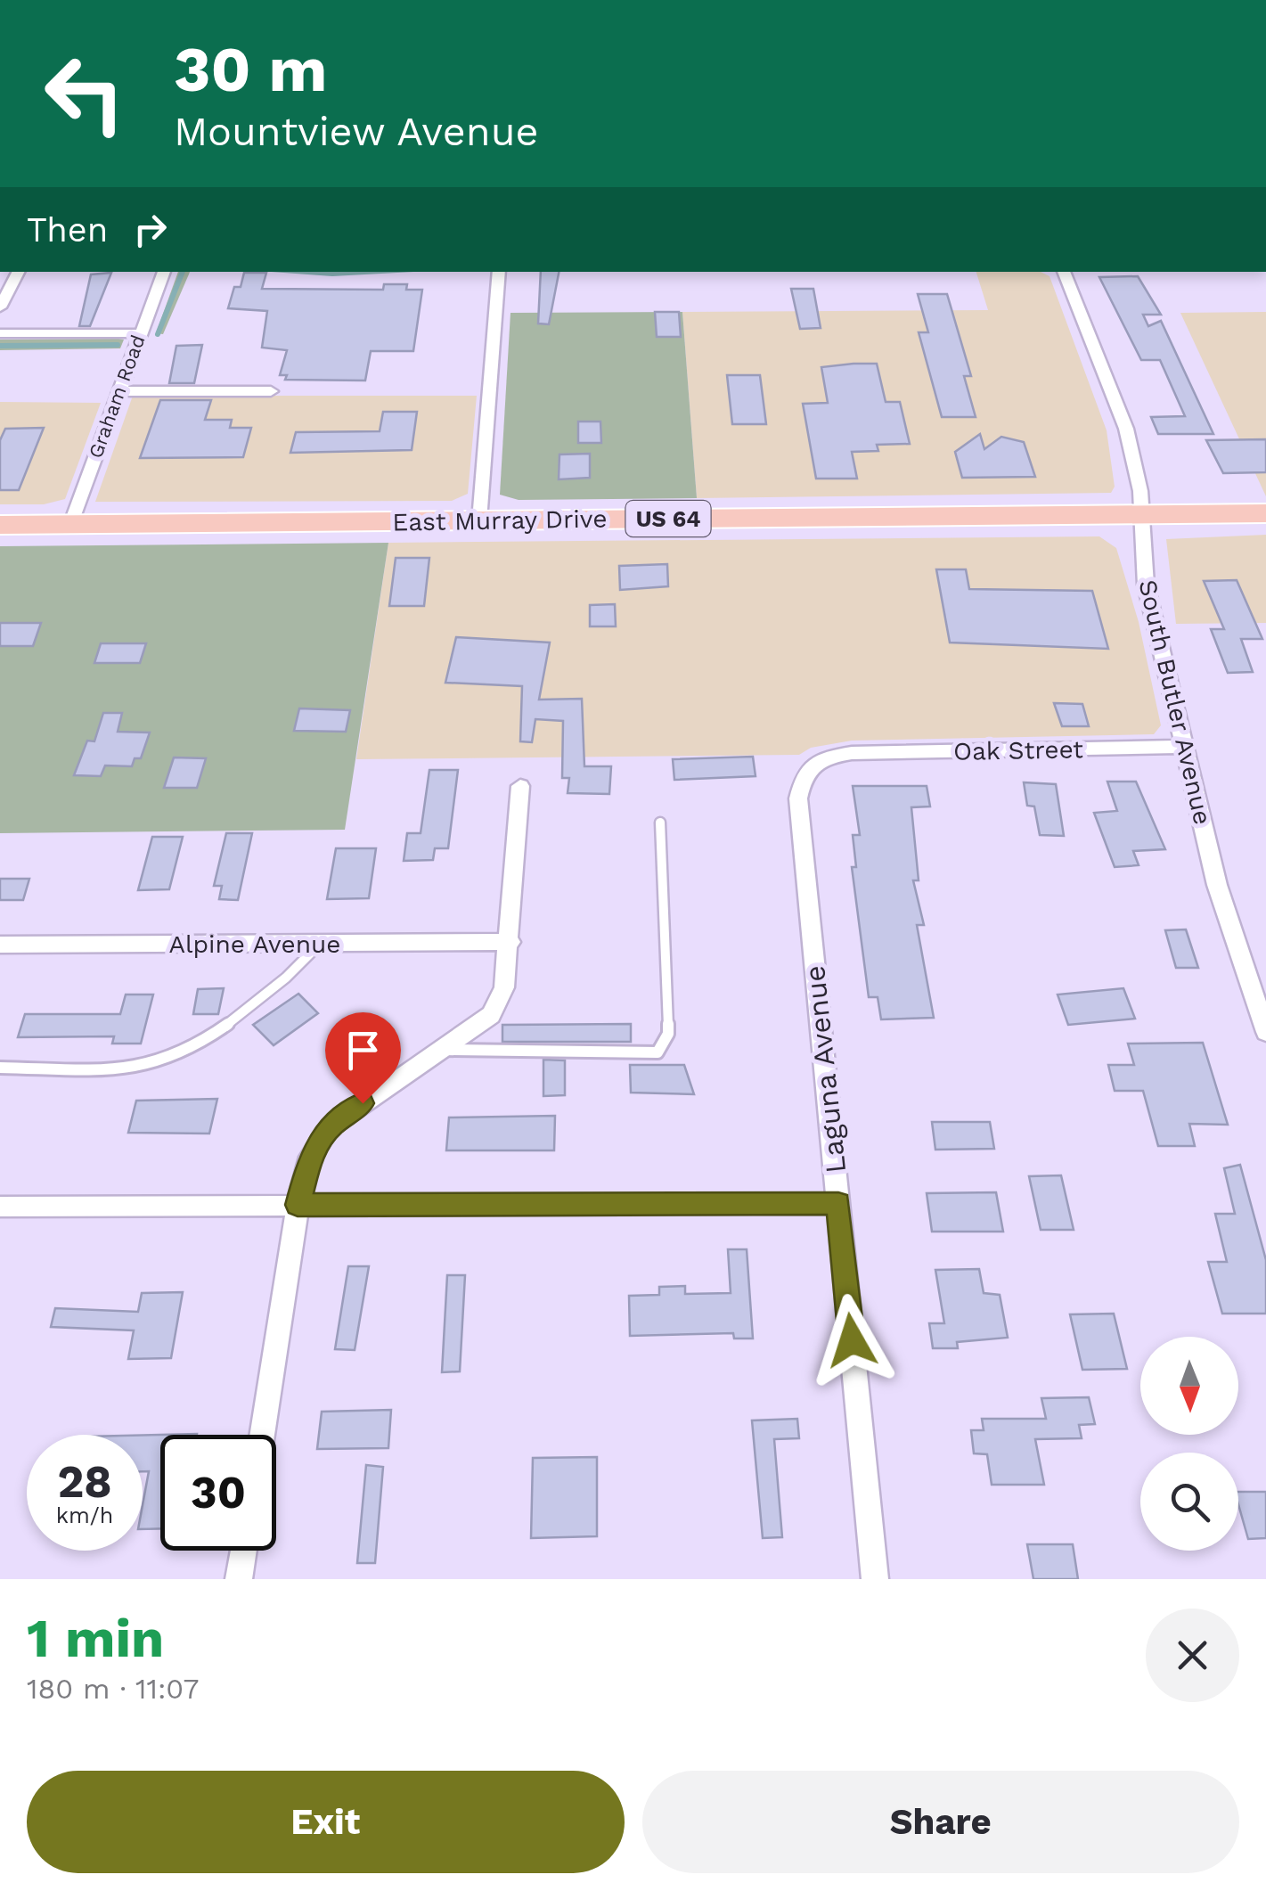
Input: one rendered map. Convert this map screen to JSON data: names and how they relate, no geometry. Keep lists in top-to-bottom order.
{
  "streets": {
    "highway": ["US 64", "East Murray Drive"],
    "street": [
      "Graham Road",
      "South Butler Avenue",
      "Oak Street",
      "Alpine Avenue",
      "Laguna Avenue"
    ]
  },
  "crossings": [
    ["Graham Road", "East Murray Drive"],
    ["East Murray Drive", "South Butler Avenue"],
    ["South Butler Avenue", "Oak Street"],
    ["Oak Street", "Laguna Avenue"]
  ],
  "north": "bottom",
  "page": {
    "turn": ["30 m", "Mountview Avenue"],
    "then": "Then",
    "speed": "28 km/h",
    "limit": "30",
    "heading": ["1 min", "180 m · 11:07"],
    "buttons": ["Exit", "Share"]
  }
}
